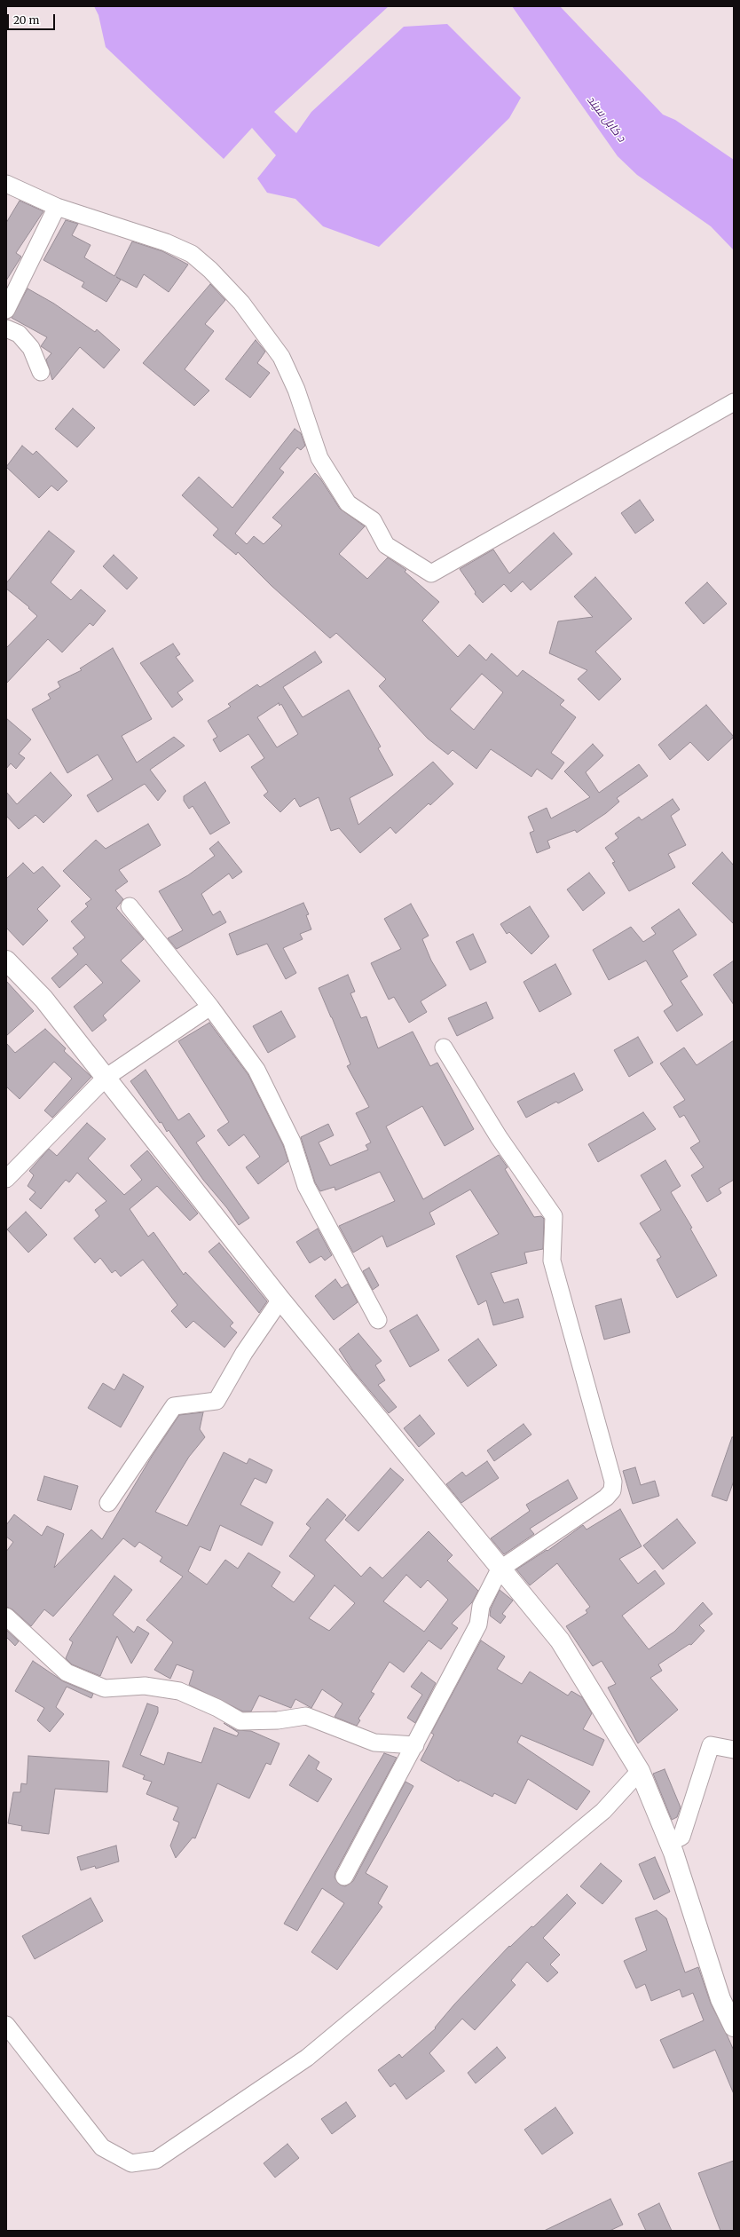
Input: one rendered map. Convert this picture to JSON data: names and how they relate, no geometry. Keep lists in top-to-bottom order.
{
  "water": ["د کابل سيند"],
  "scale_bar": "20 m"
}
